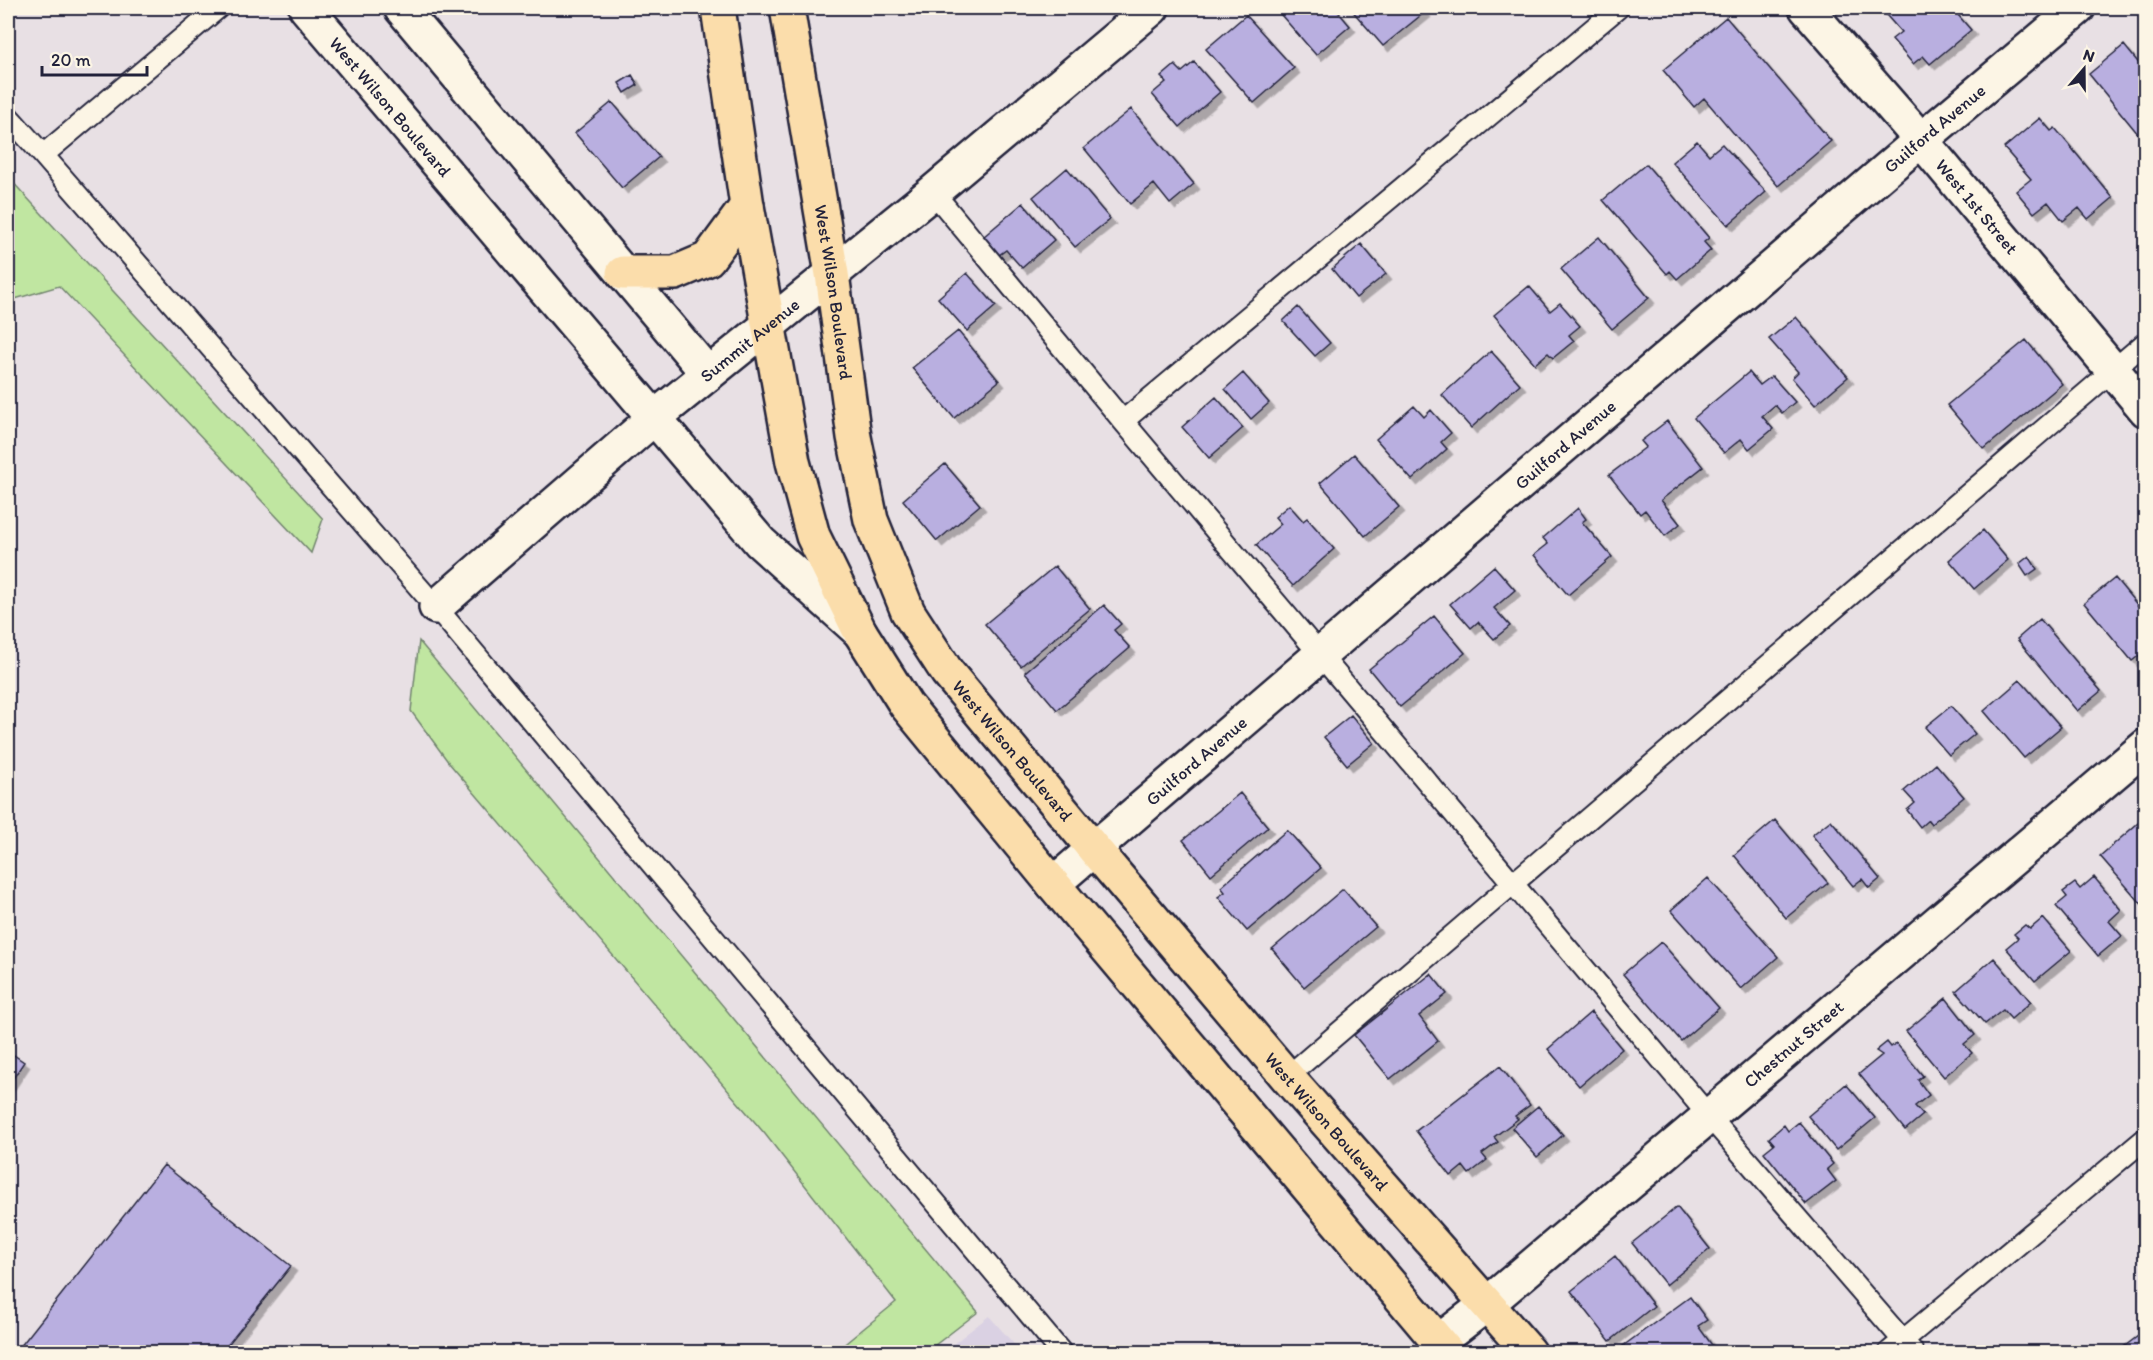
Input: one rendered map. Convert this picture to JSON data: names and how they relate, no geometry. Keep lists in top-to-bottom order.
{
  "streets": {
    "main road": ["West Wilson Boulevard"],
    "street": [
      "Guilford Avenue",
      "West 1st Street",
      "Summit Avenue",
      "Chestnut Street"
    ]
  },
  "crossings": [
    ["West Wilson Boulevard", "Guilford Avenue"],
    ["West Wilson Boulevard", "Summit Avenue"],
    ["West Wilson Boulevard", "Chestnut Street"],
    ["Guilford Avenue", "West 1st Street"]
  ],
  "scale_bar": "20 m",
  "north": "top"
}
